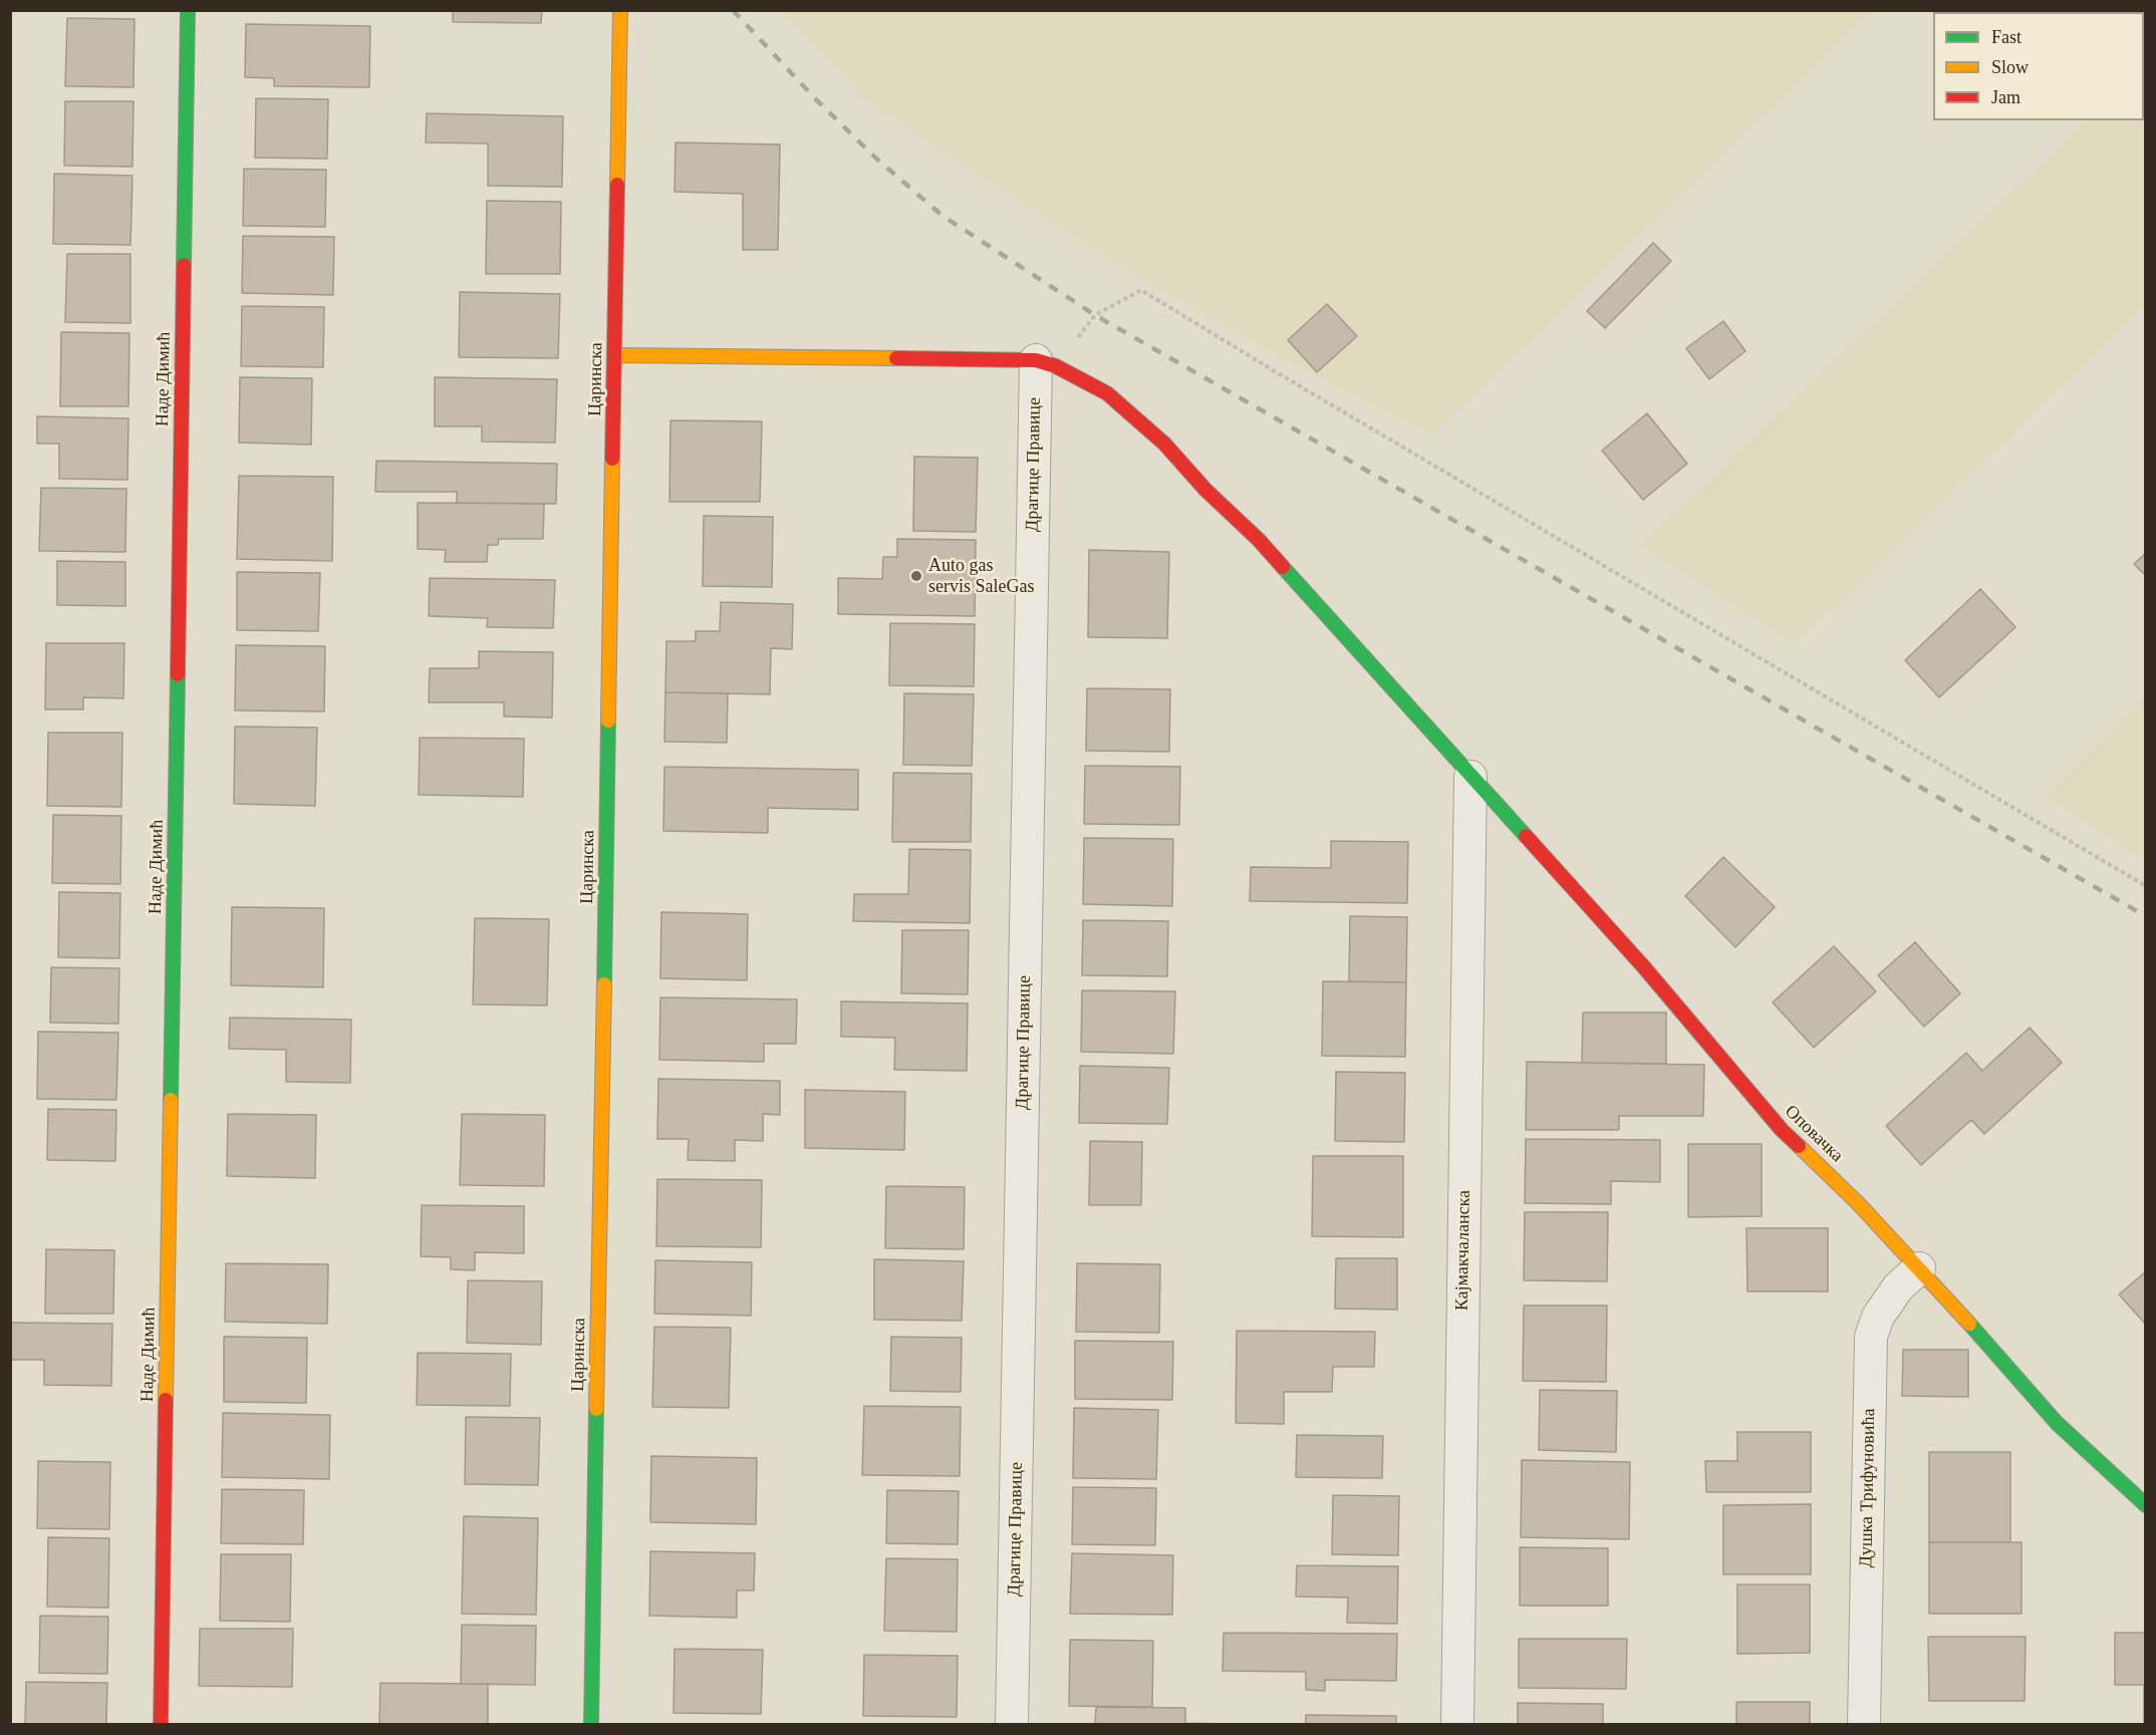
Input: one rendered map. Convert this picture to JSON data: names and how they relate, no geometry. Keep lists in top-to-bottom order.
{
  "streets": {
    "street": [
      "Наде Димић",
      "Царинска",
      "Драгице Правице",
      "Оповачка",
      "Кајмакчаланска",
      "Душка Трифуновића"
    ]
  },
  "crossings": [
    ["Драгице Правице", "Оповачка"],
    ["Оповачка", "Кајмакчаланска"],
    ["Оповачка", "Душка Трифуновића"]
  ],
  "places": ["Auto gas servis SaleGas"],
  "legend": ["Fast", "Slow", "Jam"]
}
